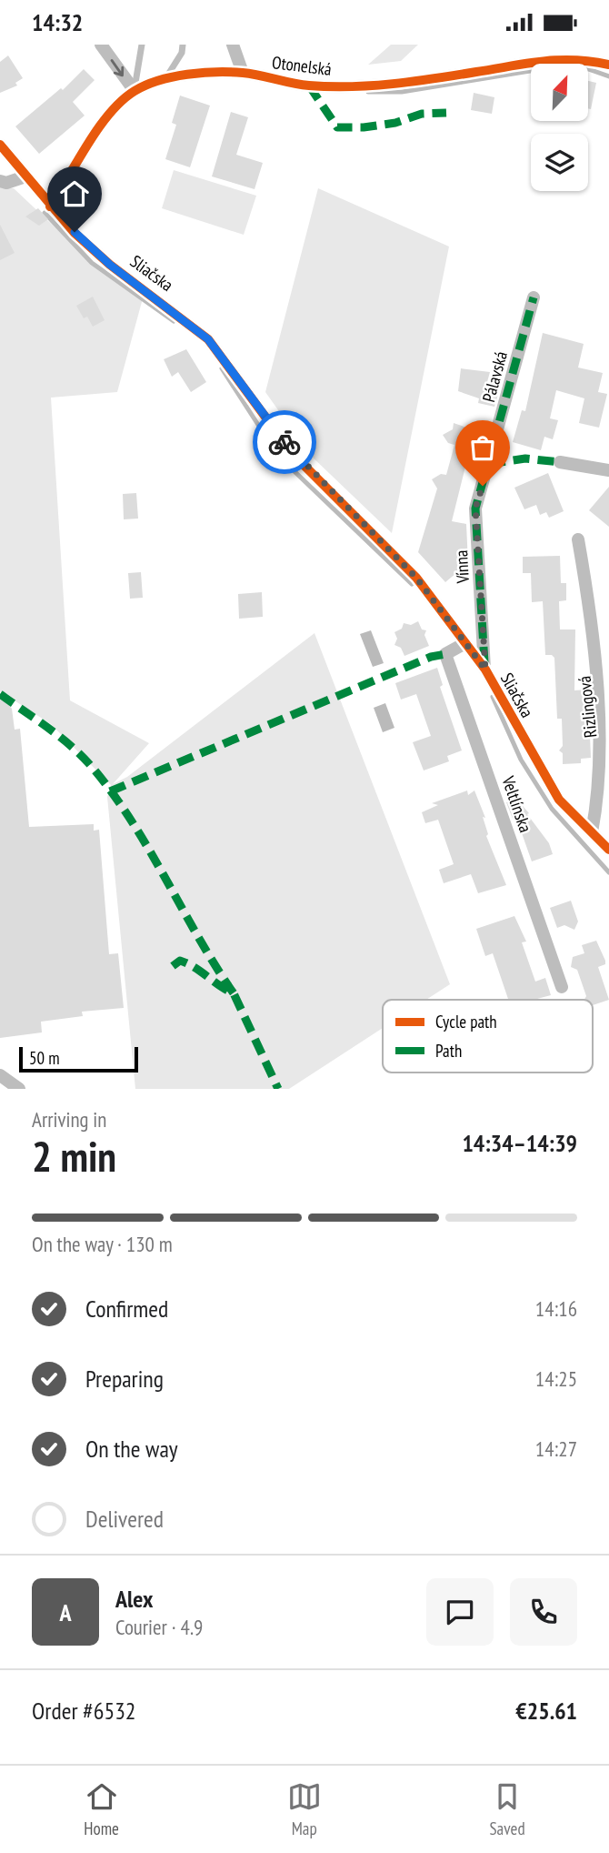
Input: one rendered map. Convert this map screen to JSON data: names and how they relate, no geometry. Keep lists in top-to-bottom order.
{
  "streets": {
    "street": [
      "Otonelská",
      "Sliačska",
      "Pálavská",
      "Vínna",
      "Rizlingová",
      "Veltlínska"
    ]
  },
  "crossings": [
    ["Otonelská", "Sliačska"],
    ["Sliačska", "Vínna"],
    ["Sliačska", "Rizlingová"],
    ["Sliačska", "Veltlínska"],
    ["Pálavská", "Vínna"]
  ],
  "legend": ["Cycle path", "Path"],
  "scale_bar": "50 m",
  "north": "top right",
  "page": {
    "status": "14:32",
    "scale": "50 m",
    "heading": ["2 min", "Arriving in", "14:34–14:39"],
    "panel": [
      "Alex",
      "Courier · 4.9",
      "Order #6532",
      "€25.61"
    ],
    "bar": "On the way · 130 m",
    "list": [
      ["Confirmed", "14:16"],
      ["Preparing", "14:25"],
      ["On the way", "14:27"],
      "Delivered"
    ],
    "round": "A",
    "tabs": ["Home", "Map", "Saved"]
  }
}
